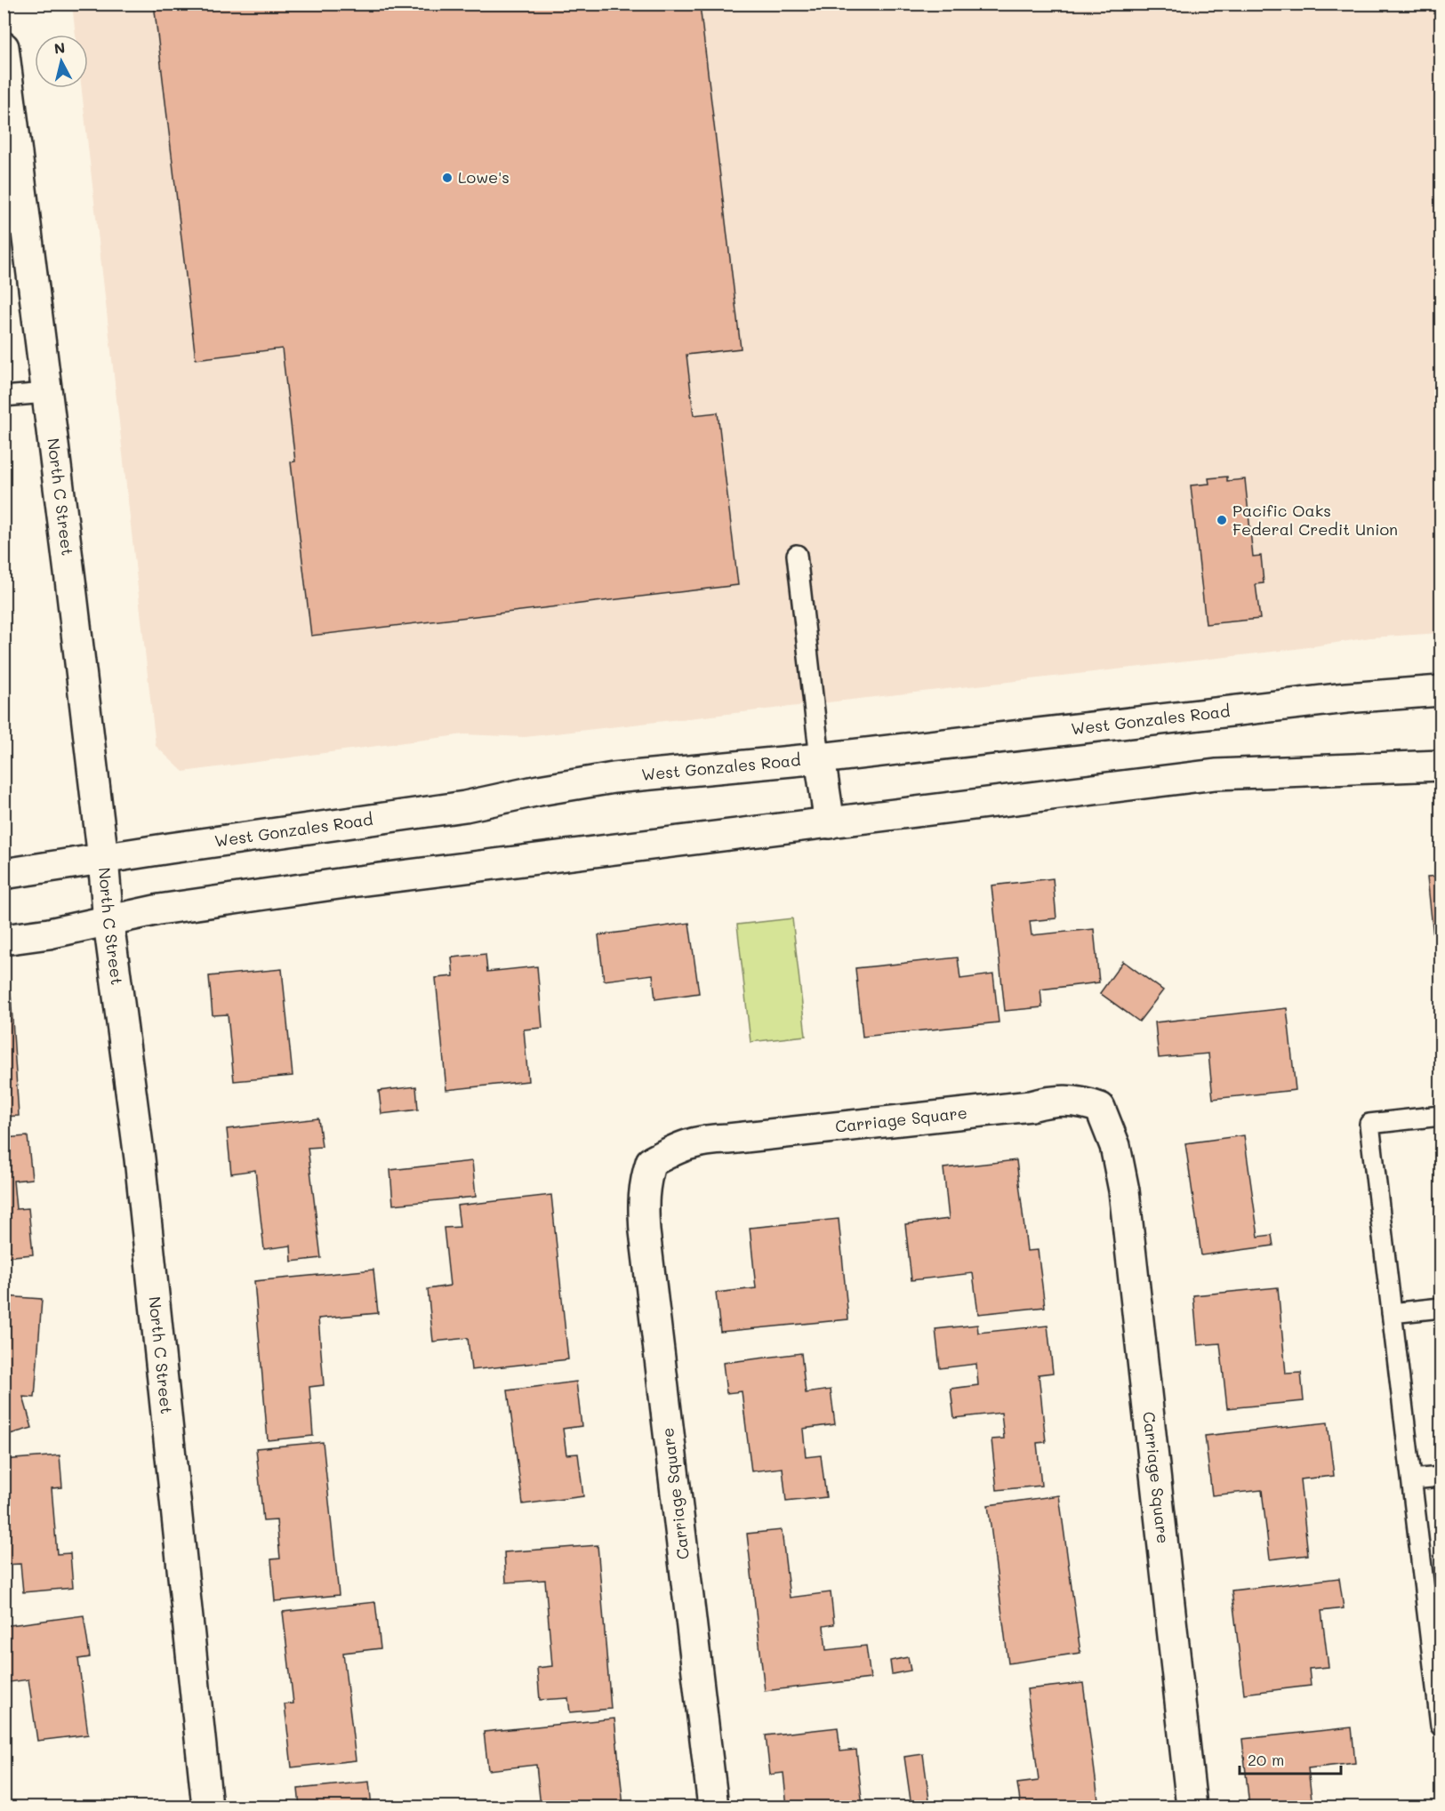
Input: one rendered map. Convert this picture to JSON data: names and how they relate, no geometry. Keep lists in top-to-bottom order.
{
  "streets": {
    "street": ["North C Street", "West Gonzales Road", "Carriage Square"]
  },
  "crossings": [
    ["North C Street", "West Gonzales Road"]
  ],
  "places": ["Lowe's", "Pacific Oaks Federal Credit Union"],
  "scale_bar": "20 m",
  "north": "top"
}
